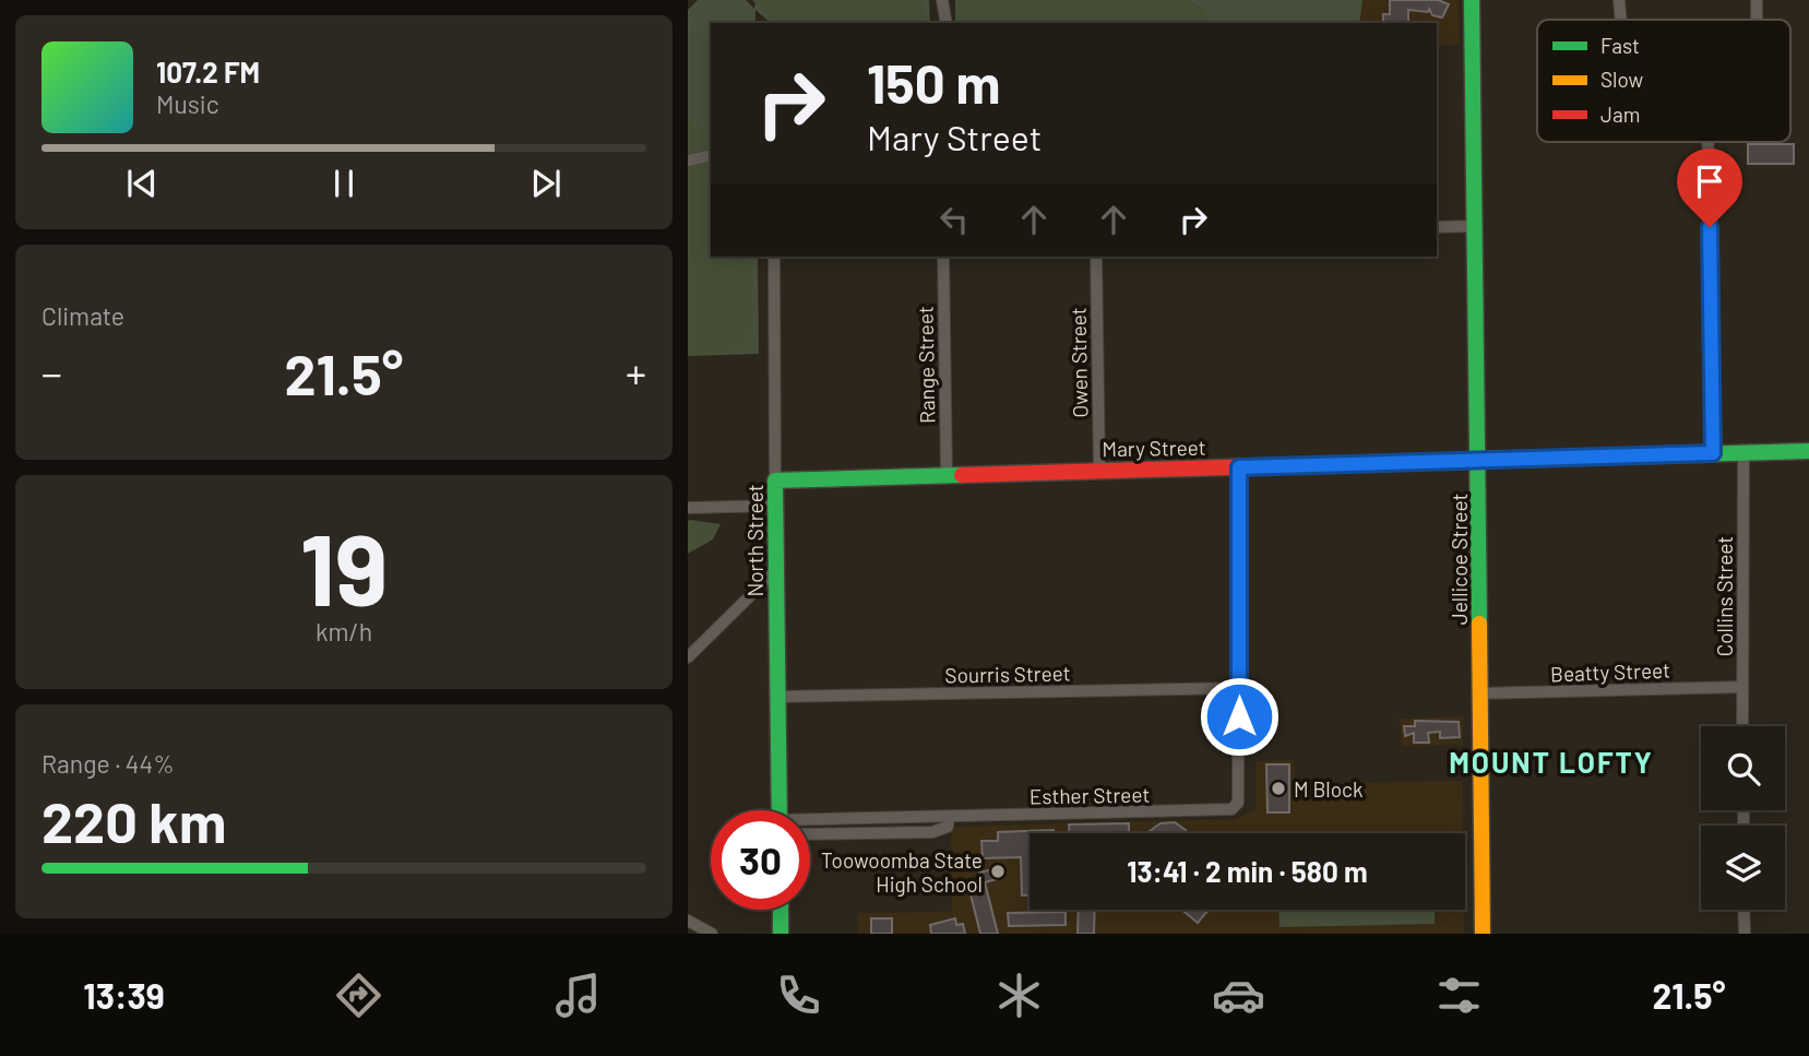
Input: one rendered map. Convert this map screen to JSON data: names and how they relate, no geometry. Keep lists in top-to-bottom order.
{
  "streets": {
    "street": [
      "Owen Street",
      "Range Street",
      "Mary Street",
      "North Street",
      "Jellicoe Street",
      "Collins Street",
      "Beatty Street",
      "Sourris Street",
      "Esther Street"
    ]
  },
  "crossings": [
    ["Owen Street", "Mary Street"],
    ["Range Street", "Mary Street"],
    ["Mary Street", "North Street"],
    ["Mary Street", "Jellicoe Street"],
    ["Mary Street", "Collins Street"],
    ["North Street", "Sourris Street"],
    ["Jellicoe Street", "Beatty Street"],
    ["Collins Street", "Beatty Street"],
    ["Sourris Street", "Esther Street"]
  ],
  "districts": ["MOUNT LOFTY"],
  "places": ["M Block", "Toowoomba State High School"],
  "legend": ["Fast", "Slow", "Jam"],
  "page": {
    "turn": ["150 m", "Mary Street"],
    "song": ["107.2 FM", "Music"],
    "tile": [
      "Climate",
      ["19", "km/h"],
      ["Range · 44%", "220 km"]
    ],
    "heat": ["−", "21.5°", "+"],
    "limit": "30",
    "trip": "13:41 · 2 min · 580 m",
    "tabs": ["13:39", "21.5°"]
  }
}
